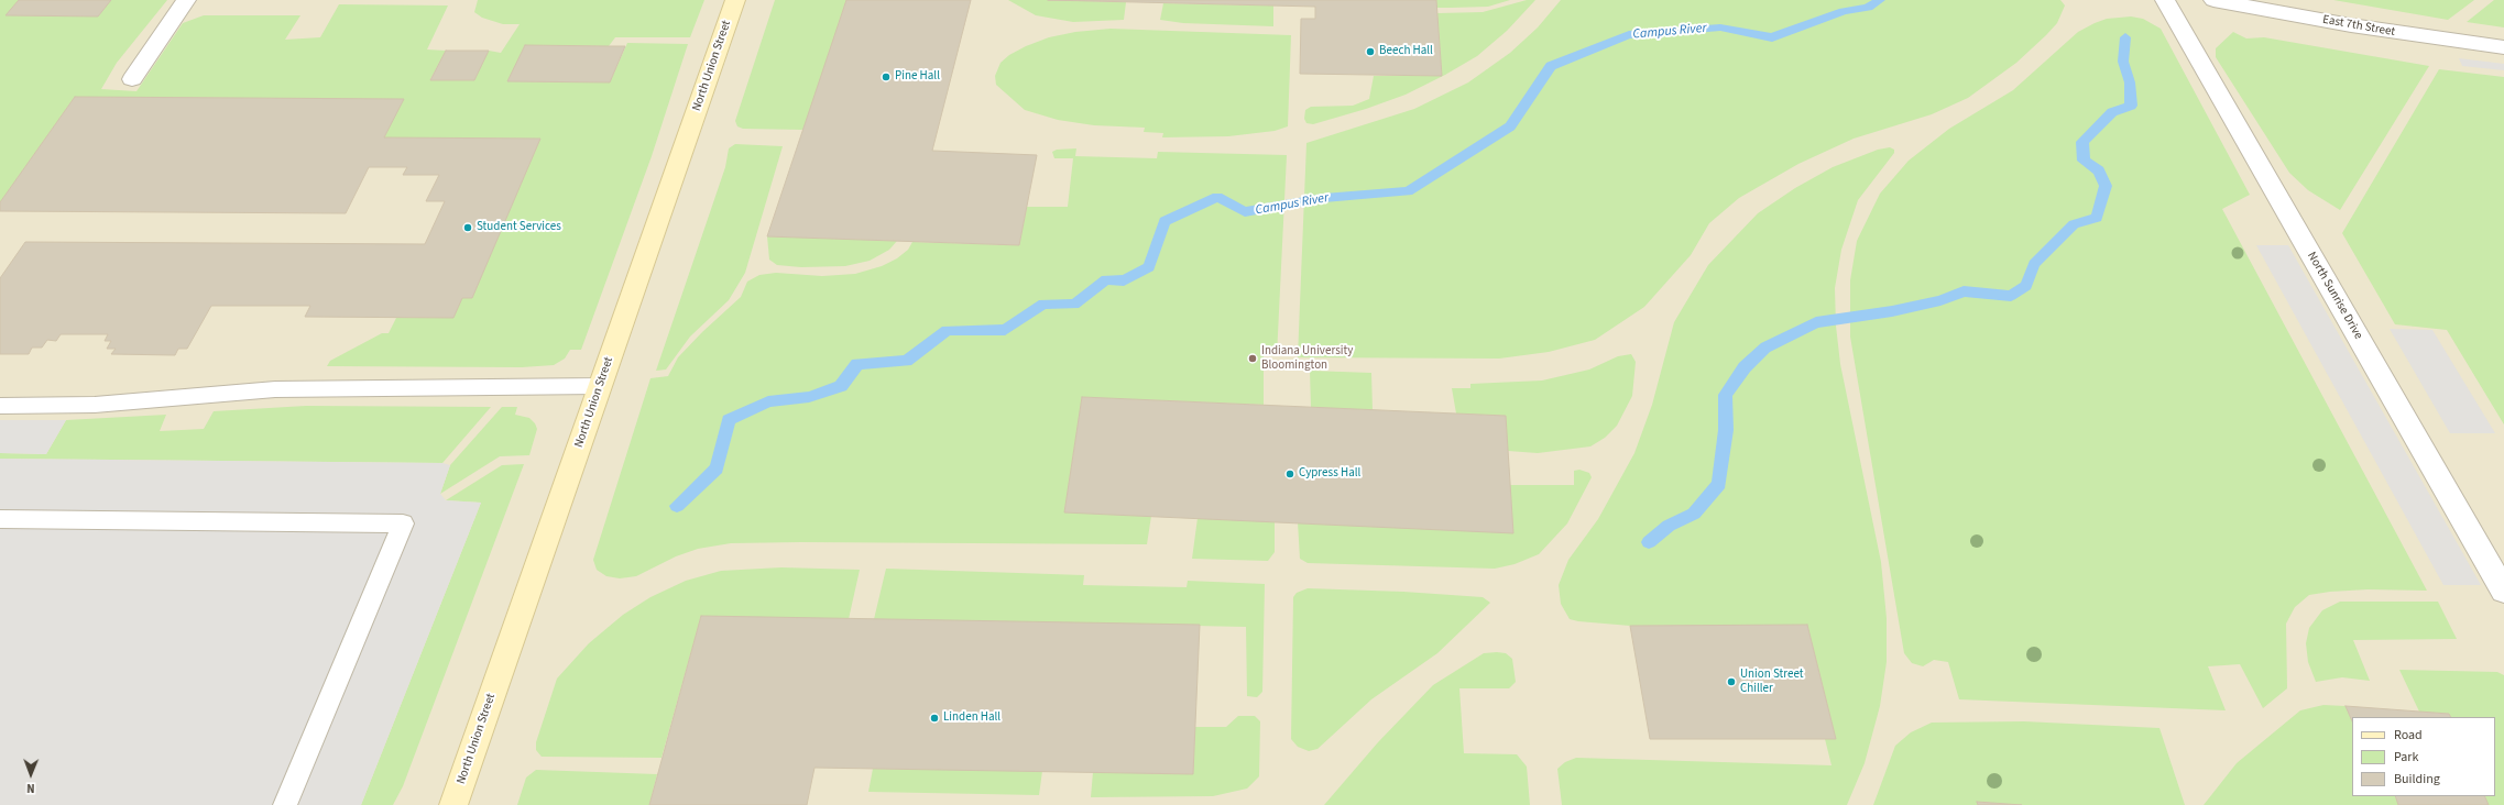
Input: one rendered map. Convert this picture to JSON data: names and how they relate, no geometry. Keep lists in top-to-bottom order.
{
  "streets": {
    "street": ["East 7th Street", "North Union Street", "North Sunrise Drive"]
  },
  "water": ["Campus River"],
  "places": [
    "Beech Hall",
    "Pine Hall",
    "Student Services",
    "Indiana University Bloomington",
    "Cypress Hall",
    "Union Street Chiller",
    "Linden Hall"
  ],
  "legend": ["Road", "Park", "Building"],
  "north": "bottom"
}
